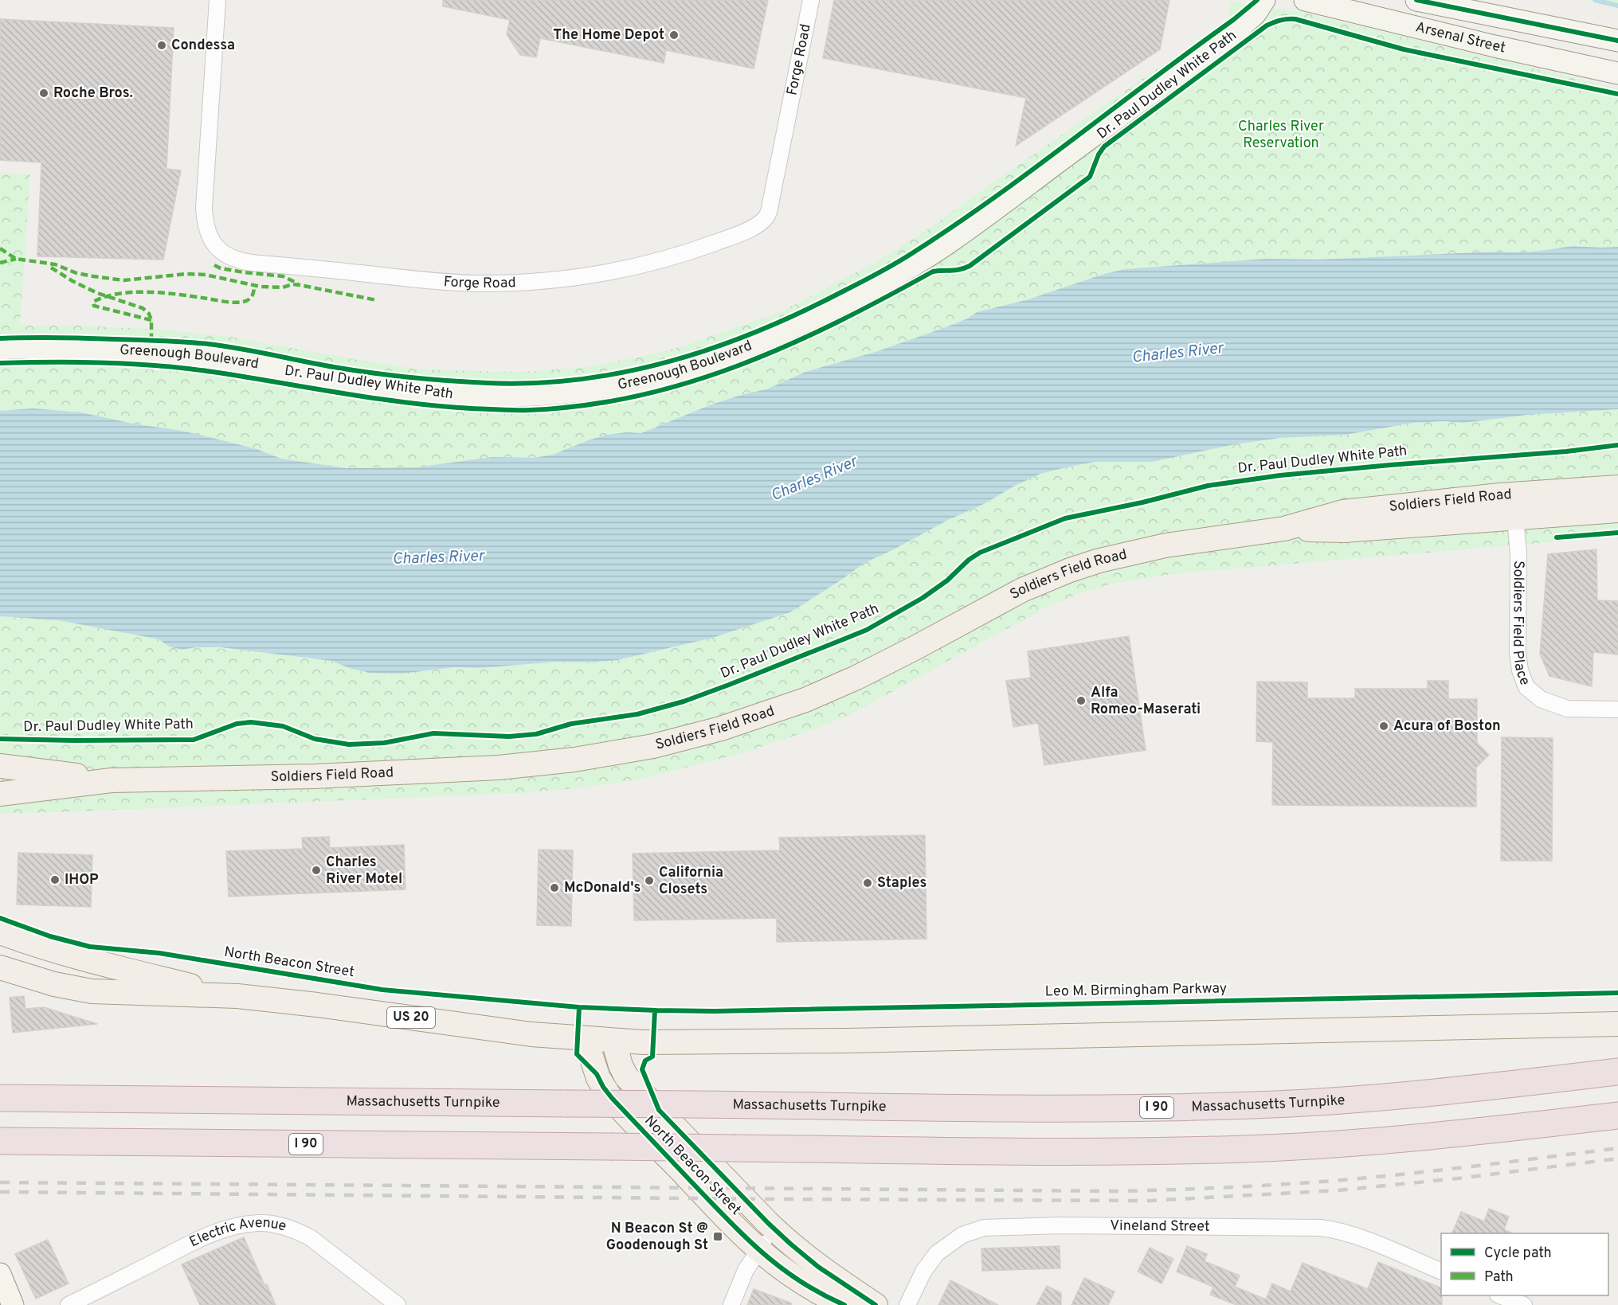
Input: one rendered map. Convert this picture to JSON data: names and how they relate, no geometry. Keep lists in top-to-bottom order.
{
  "streets": {
    "highway": ["Massachusetts Turnpike", "I 90"],
    "main road": ["Soldiers Field Road", "North Beacon Street", "US 20"],
    "street": [
      "Arsenal Street",
      "Forge Road",
      "Greenough Boulevard",
      "Soldiers Field Place",
      "Vineland Street",
      "Electric Avenue"
    ],
    "cycle path": ["Dr. Paul Dudley White Path", "Leo M. Birmingham Parkway"]
  },
  "crossings": [
    ["Soldiers Field Road", "Soldiers Field Place"],
    ["North Beacon Street", "US 20"]
  ],
  "water": ["Charles River"],
  "parks": ["Charles River Reservation"],
  "places": {
    "other": [
      "The Home Depot",
      "Condessa",
      "Roche Bros.",
      "Alfa Romeo-Maserati",
      "Acura of Boston",
      "Charles River Motel",
      "IHOP",
      "California Closets",
      "Staples",
      "McDonald's"
    ],
    "transit": ["N Beacon St @ Goodenough St"]
  },
  "legend": ["Cycle path", "Path"]
}
